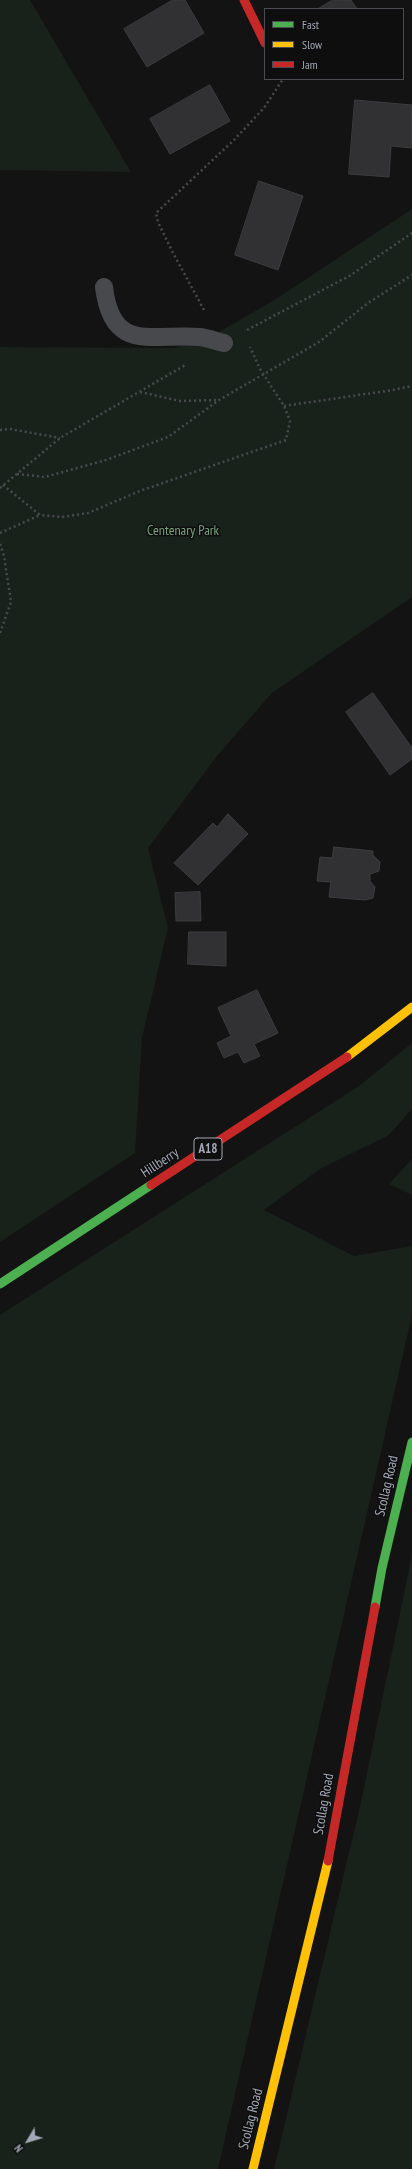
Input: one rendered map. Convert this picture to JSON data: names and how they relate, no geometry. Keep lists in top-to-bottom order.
{
  "streets": {
    "main road": ["A18", "Hillberry", "Scollag Road"]
  },
  "parks": ["Centenary Park"],
  "legend": ["Fast", "Slow", "Jam"],
  "north": "bottom left"
}
